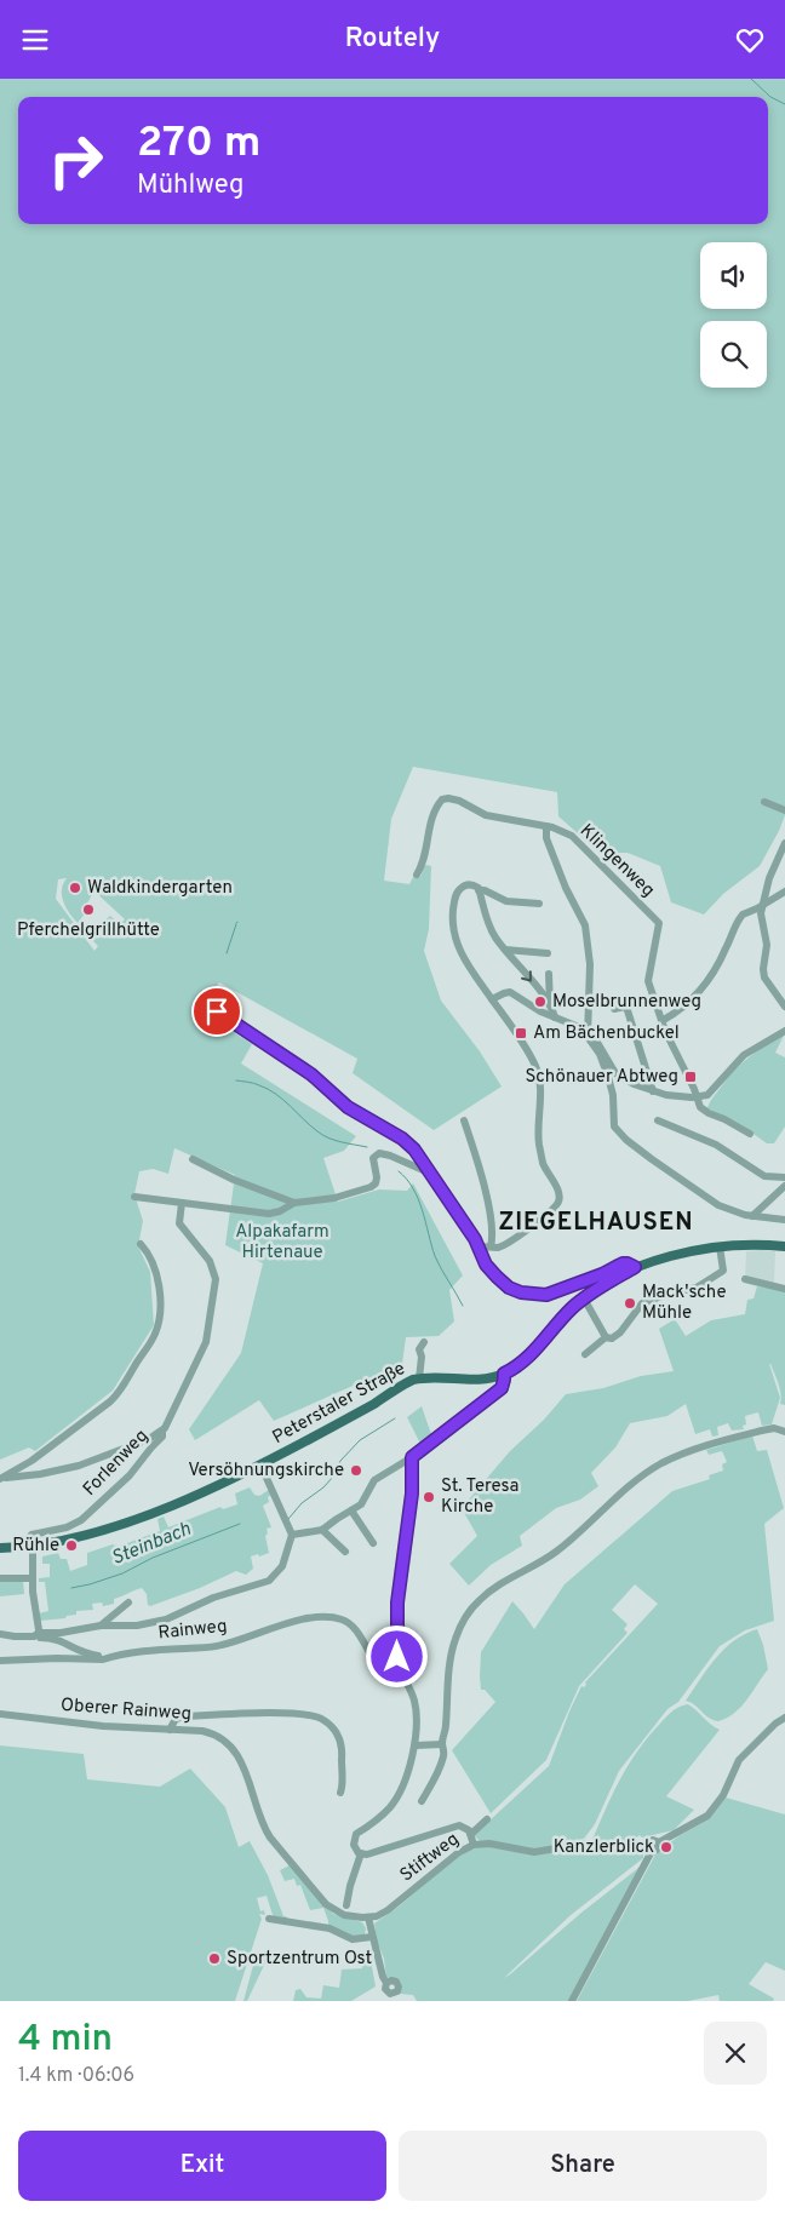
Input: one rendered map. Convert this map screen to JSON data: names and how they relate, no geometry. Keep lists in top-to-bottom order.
{
  "streets": {
    "main road": ["Peterstaler Straße"],
    "street": [
      "Klingenweg",
      "Forlenweg",
      "Rainweg",
      "Oberer Rainweg",
      "Stiftweg"
    ]
  },
  "crossings": [
    ["Peterstaler Straße", "Forlenweg"],
    ["Oberer Rainweg", "Stiftweg"]
  ],
  "districts": ["ZIEGELHAUSEN"],
  "water": ["Steinbach"],
  "parks": ["Alpakafarm Hirtenaue"],
  "places": {
    "other": [
      "Waldkindergarten",
      "Pferchelgrillhütte",
      "Moselbrunnenweg",
      "Mack'sche Mühle",
      "Versöhnungskirche",
      "St. Teresa Kirche",
      "Rühle",
      "Kanzlerblick",
      "Sportzentrum Ost"
    ],
    "transit": ["Am Bächenbuckel", "Schönauer Abtweg"]
  },
  "page": {
    "header": "Routely",
    "turn": ["270 m", "Mühlweg"],
    "heading": ["4 min", "1.4 km · 06:06"],
    "buttons": ["Exit", "Share"]
  }
}
